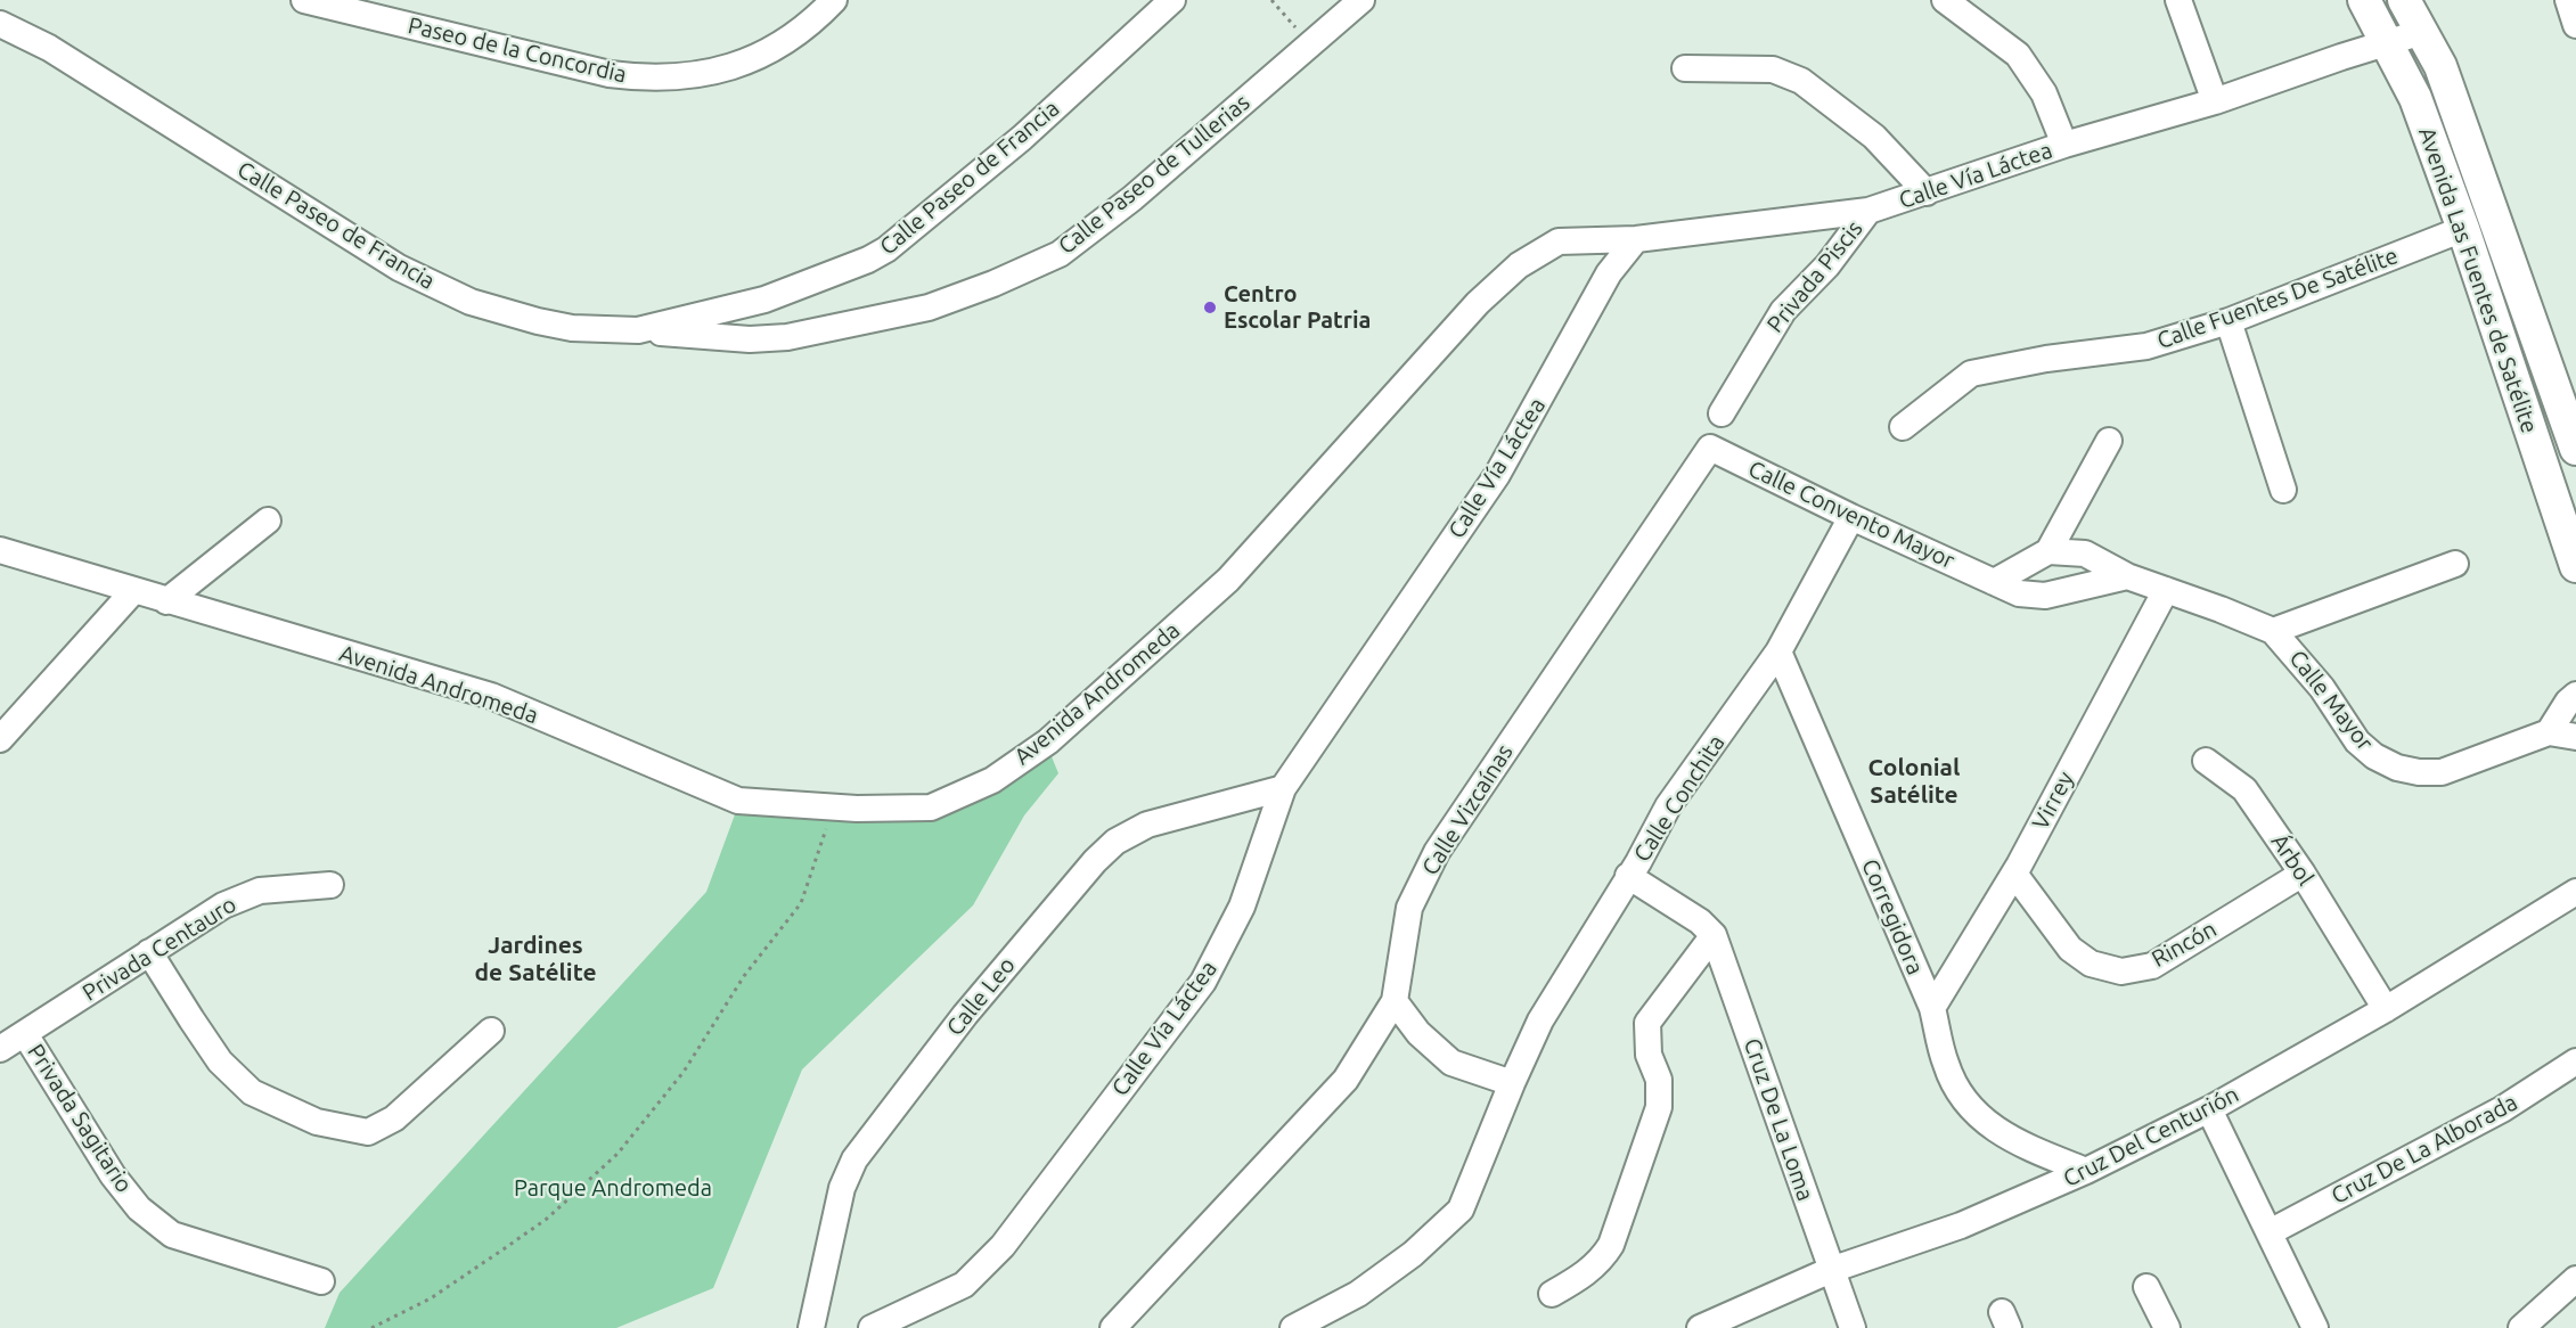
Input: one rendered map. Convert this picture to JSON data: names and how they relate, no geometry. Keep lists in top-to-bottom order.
{
  "streets": {
    "main road": ["Avenida Las Fuentes de Satélite"],
    "street": [
      "Paseo de la Concordia",
      "Calle Paseo de Tullerias",
      "Calle Vía Láctea",
      "Calle Paseo de Francia",
      "Privada Piscis",
      "Calle Fuentes De Satélite",
      "Calle Convento Mayor",
      "Avenida Andromeda",
      "Calle Mayor",
      "Calle Conchita",
      "Virrey",
      "Calle Vizcaínas",
      "Árbol",
      "Corregidora",
      "Rincón",
      "Privada Centauro",
      "Calle Leo",
      "Privada Sagitario",
      "Cruz De La Loma",
      "Cruz Del Centurión",
      "Cruz De La Alborada"
    ]
  },
  "crossings": [
    ["Calle Paseo de Tullerias", "Calle Paseo de Francia"],
    ["Calle Vía Láctea", "Privada Piscis"],
    ["Calle Vía Láctea", "Avenida Las Fuentes de Satélite"],
    ["Calle Vía Láctea", "Avenida Andromeda"],
    ["Calle Vía Láctea", "Calle Leo"],
    ["Avenida Las Fuentes de Satélite", "Calle Fuentes De Satélite"],
    ["Calle Convento Mayor", "Calle Conchita"],
    ["Calle Convento Mayor", "Calle Vizcaínas"],
    ["Calle Conchita", "Corregidora"],
    ["Virrey", "Corregidora"],
    ["Virrey", "Rincón"],
    ["Árbol", "Rincón"],
    ["Árbol", "Cruz Del Centurión"],
    ["Corregidora", "Cruz Del Centurión"],
    ["Privada Centauro", "Privada Sagitario"],
    ["Cruz De La Loma", "Cruz Del Centurión"]
  ],
  "districts": ["Colonial Satélite", "Jardines de Satélite"],
  "parks": ["Parque Andromeda"],
  "places": ["Centro Escolar Patria"]
}
